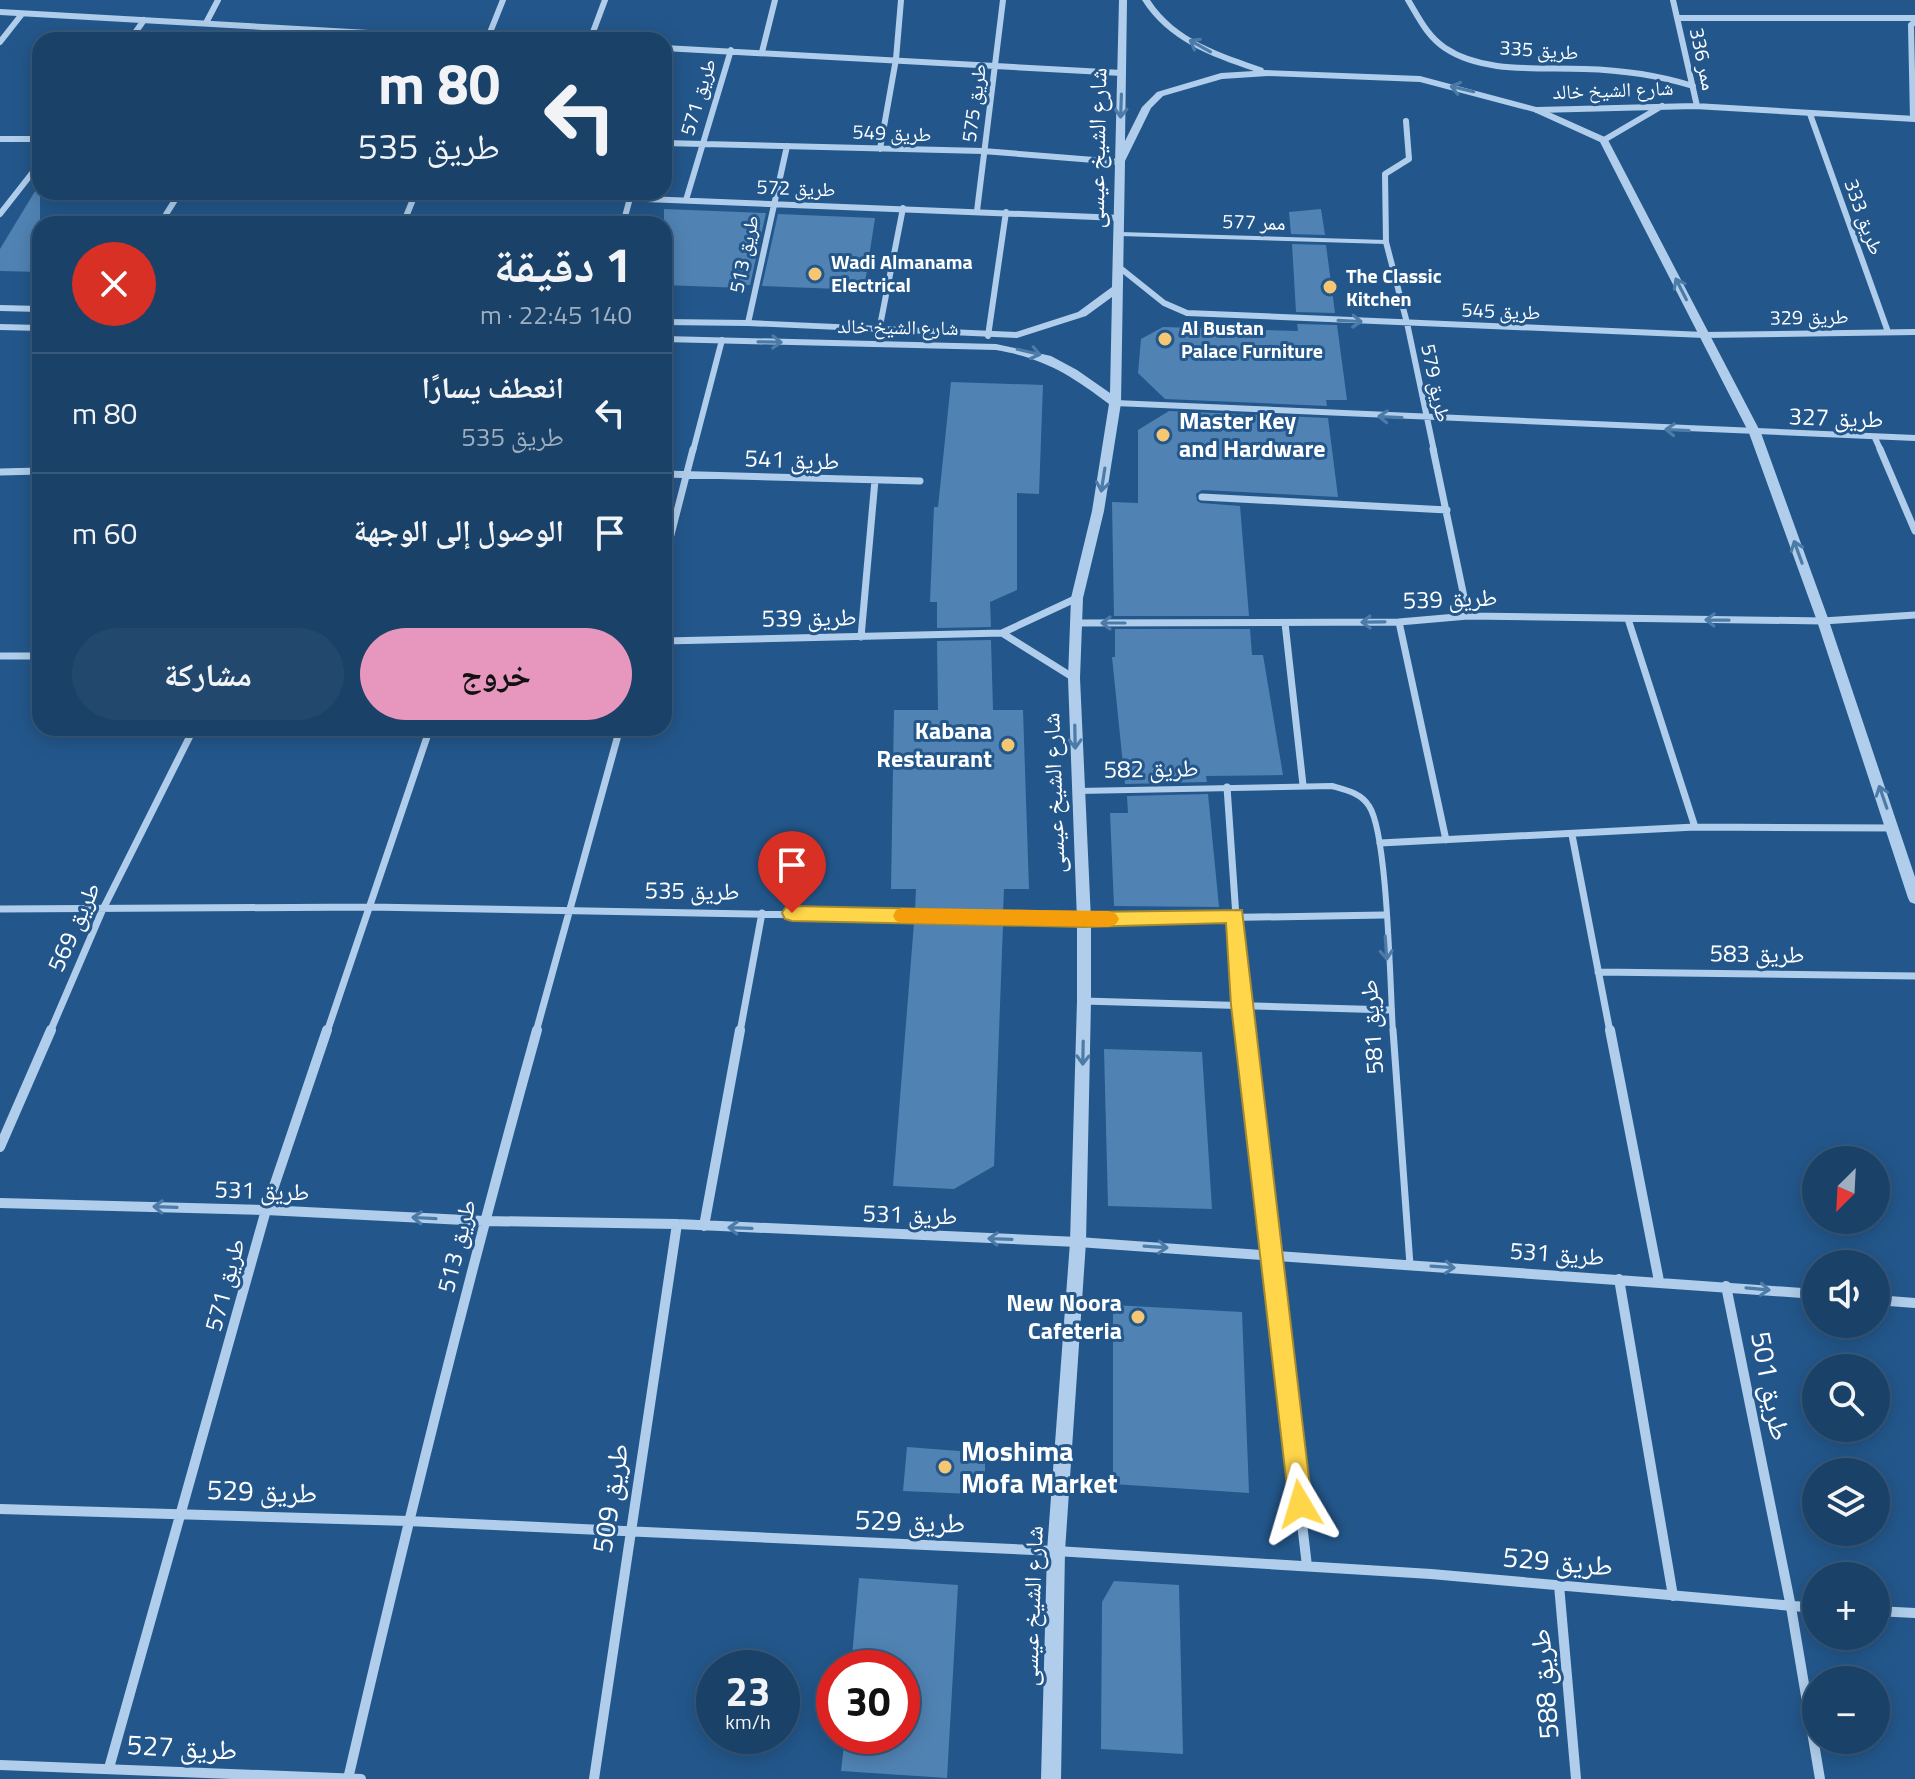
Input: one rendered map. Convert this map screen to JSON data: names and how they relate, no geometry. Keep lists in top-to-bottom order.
{
  "streets": {
    "street": [
      "طريق 335",
      "ممر 336",
      "شارع الشيخ خالد",
      "طريق 571",
      "طريق 575",
      "طريق 549",
      "شارع الشيخ عيسى",
      "طريق 572",
      "طريق 333",
      "طريق 513",
      "طريق 545",
      "طريق 329",
      "طريق 579",
      "طريق 327",
      "طريق 541",
      "طريق 539",
      "طريق 582",
      "طريق 535",
      "طريق 569",
      "طريق 583",
      "طريق 531",
      "طريق 501",
      "طريق 529",
      "طريق 509",
      "طريق 588",
      "طريق 527"
    ],
    "lane": ["ممر 577", "طريق 581"]
  },
  "crossings": [
    ["طريق 335", "ممر 336"],
    ["ممر 336", "شارع الشيخ خالد"],
    ["شارع الشيخ خالد", "طريق 549"],
    ["شارع الشيخ خالد", "شارع الشيخ عيسى"],
    ["شارع الشيخ خالد", "طريق 333"],
    ["شارع الشيخ خالد", "طريق 513"],
    ["شارع الشيخ خالد", "طريق 327"],
    ["طريق 571", "طريق 549"],
    ["طريق 571", "طريق 572"],
    ["طريق 571", "طريق 535"],
    ["طريق 571", "طريق 531"],
    ["طريق 571", "طريق 529"],
    ["طريق 571", "طريق 527"],
    ["طريق 575", "طريق 549"],
    ["طريق 575", "طريق 572"],
    ["طريق 549", "شارع الشيخ عيسى"],
    ["طريق 549", "طريق 513"],
    ["شارع الشيخ عيسى", "طريق 572"],
    ["شارع الشيخ عيسى", "ممر 577"],
    ["شارع الشيخ عيسى", "طريق 545"],
    ["شارع الشيخ عيسى", "طريق 327"],
    ["شارع الشيخ عيسى", "طريق 539"],
    ["شارع الشيخ عيسى", "طريق 582"],
    ["شارع الشيخ عيسى", "طريق 535"],
    ["شارع الشيخ عيسى", "طريق 531"],
    ["شارع الشيخ عيسى", "طريق 529"],
    ["طريق 572", "طريق 513"],
    ["طريق 333", "طريق 329"],
    ["ممر 577", "طريق 579"],
    ["طريق 513", "طريق 535"],
    ["طريق 513", "طريق 531"],
    ["طريق 513", "طريق 529"],
    ["طريق 513", "طريق 527"],
    ["طريق 545", "طريق 329"],
    ["طريق 545", "طريق 579"],
    ["طريق 579", "طريق 327"],
    ["طريق 579", "طريق 539"],
    ["طريق 582", "طريق 535"],
    ["طريق 582", "طريق 581"],
    ["طريق 582", "طريق 531"],
    ["طريق 582", "طريق 529"],
    ["طريق 535", "طريق 569"],
    ["طريق 535", "طريق 581"],
    ["طريق 581", "طريق 531"],
    ["طريق 531", "طريق 501"],
    ["طريق 531", "طريق 509"],
    ["طريق 501", "طريق 529"],
    ["طريق 529", "طريق 509"],
    ["طريق 529", "طريق 588"]
  ],
  "one_way": [
    "شارع الشيخ عيسى",
    "طريق 545",
    "طريق 327",
    "طريق 539"
  ],
  "places": [
    "Wadi Almanama Electrical",
    "The Classic Kitchen",
    "Al Bustan Palace Furniture",
    "Master Key and Hardware",
    "Kabana Restaurant",
    "New Noora Cafeteria",
    "Moshima Mofa Market"
  ],
  "north": "bottom left",
  "page": {
    "turn": ["80 m", "طريق 535"],
    "heading": ["1 دقيقة", "140 m · 22:45"],
    "list": [
      {
        "name": "انعطف يسارًا",
        "note": "طريق 535",
        "value": "80 m"
      },
      {
        "name": "الوصول إلى الوجهة",
        "value": "60 m"
      }
    ],
    "buttons": ["خروج", "مشاركة"],
    "map_buttons": ["+", "−"],
    "speed": "23 km/h",
    "limit": "30"
  }
}
